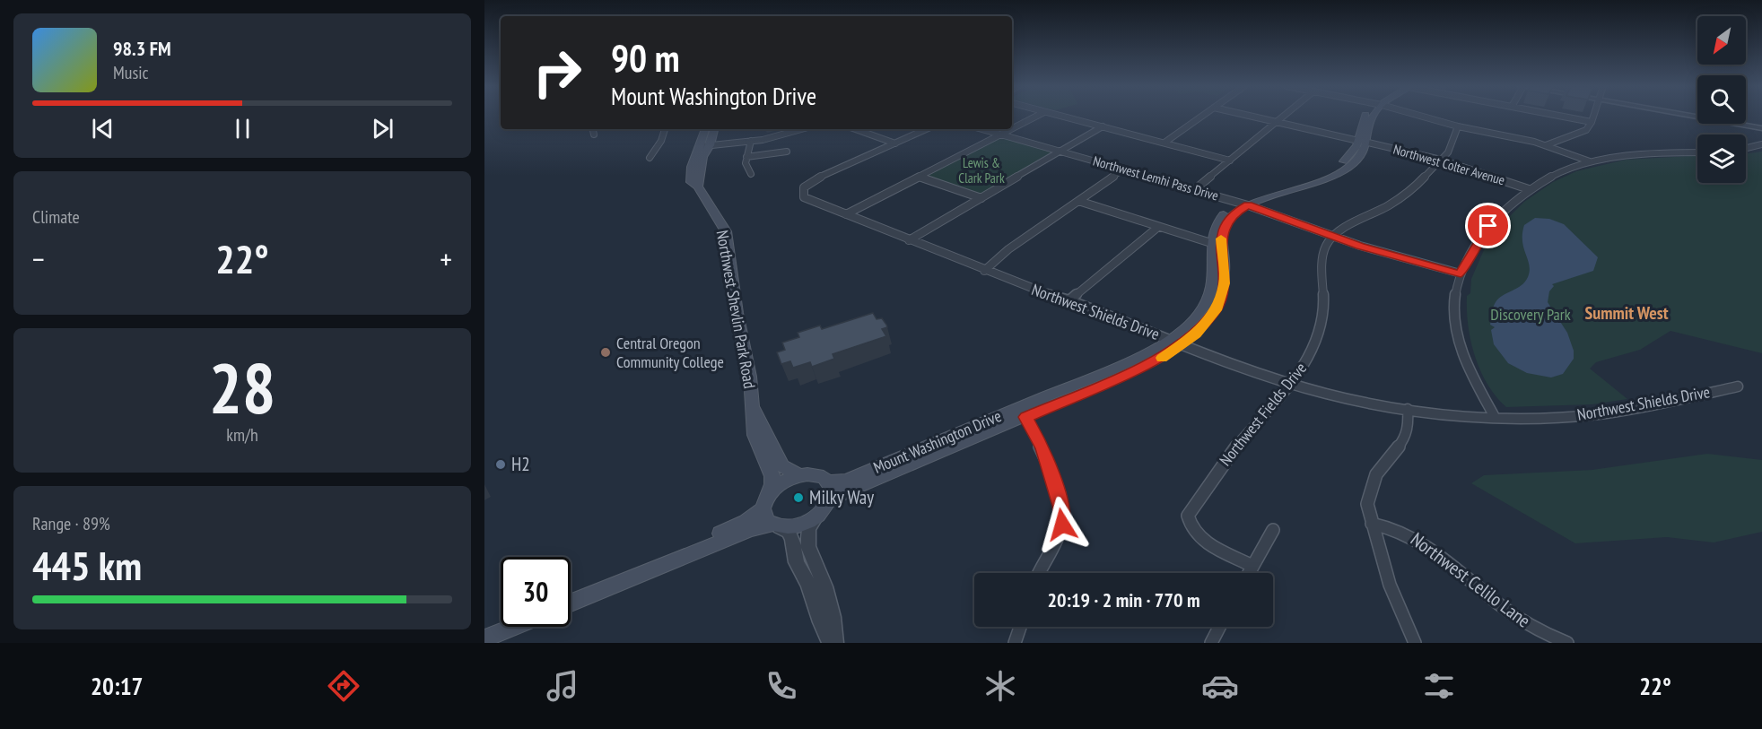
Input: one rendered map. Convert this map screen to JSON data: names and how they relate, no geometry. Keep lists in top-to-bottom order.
{
  "streets": {
    "main road": ["Northwest Shevlin Park Road", "Mount Washington Drive"],
    "street": [
      "Northwest Colter Avenue",
      "Northwest Lemhi Pass Drive",
      "Northwest Shields Drive",
      "Northwest Fields Drive",
      "Northwest Celilo Lane"
    ]
  },
  "crossings": [
    ["Northwest Colter Avenue", "Mount Washington Drive"],
    ["Northwest Lemhi Pass Drive", "Northwest Fields Drive"],
    ["Northwest Lemhi Pass Drive", "Mount Washington Drive"],
    ["Northwest Shevlin Park Road", "Mount Washington Drive"],
    ["Northwest Shields Drive", "Northwest Fields Drive"],
    ["Northwest Shields Drive", "Mount Washington Drive"]
  ],
  "districts": ["Summit West"],
  "parks": ["Lewis & Clark Park", "Discovery Park"],
  "places": ["Central Oregon Community College", "H2", "Milky Way"],
  "north": "bottom left",
  "page": {
    "turn": ["90 m", "Mount Washington Drive"],
    "song": ["98.3 FM", "Music"],
    "tile": [
      "Climate",
      ["28", "km/h"],
      ["Range · 89%", "445 km"]
    ],
    "heat": ["−", "22°", "+"],
    "limit": "30",
    "trip": "20:19 · 2 min · 770 m",
    "tabs": ["20:17", "22°"]
  }
}
